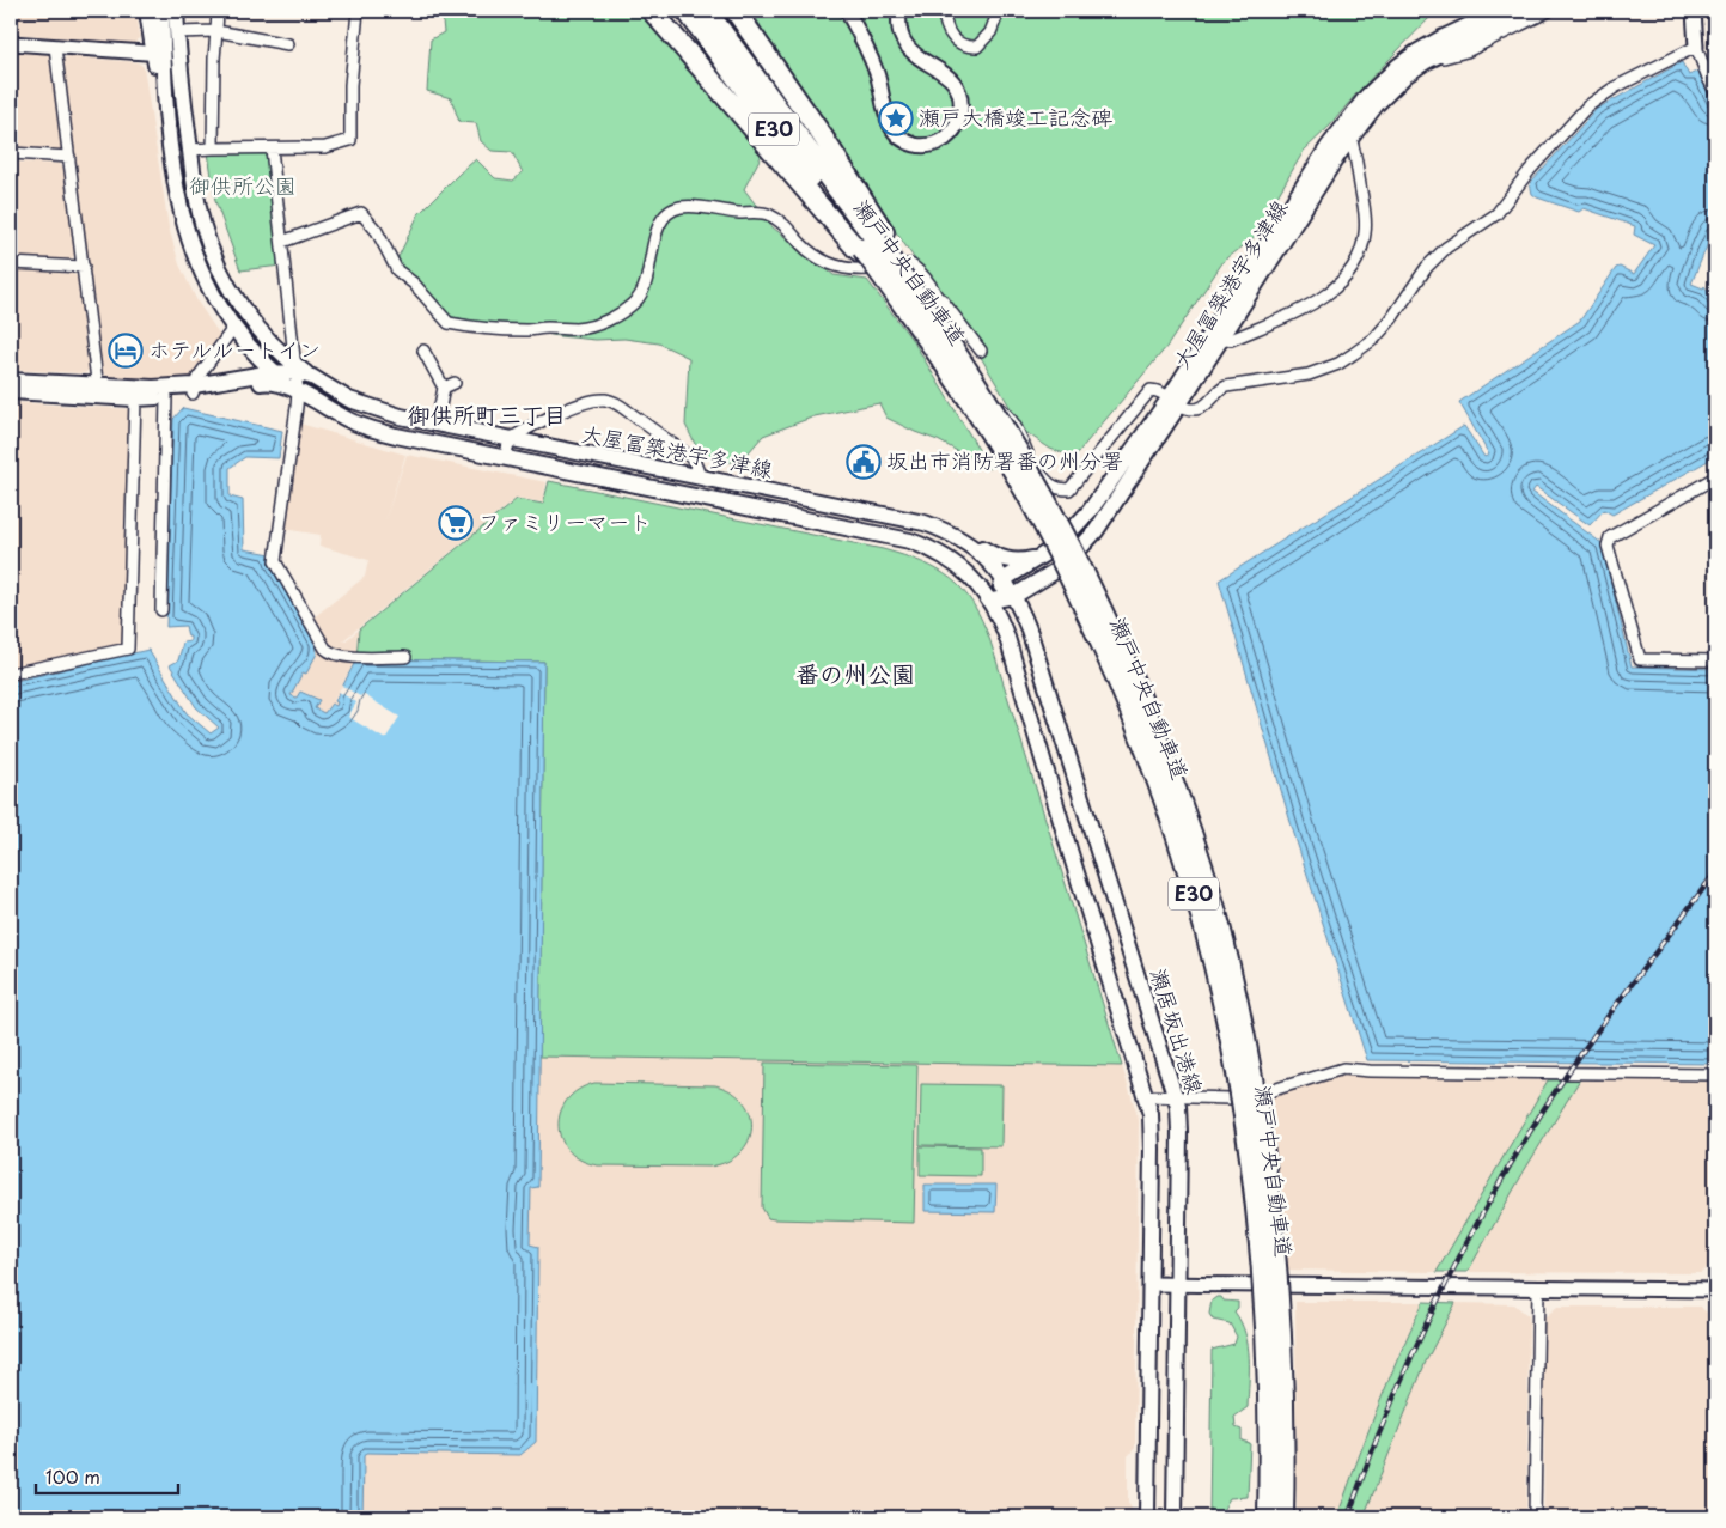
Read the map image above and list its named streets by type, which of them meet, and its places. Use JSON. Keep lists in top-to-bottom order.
{
  "streets": {
    "highway": ["E30", "瀬戸中央自動車道"],
    "main road": ["大屋冨築港宇多津線", "瀬居坂出港線"]
  },
  "crossings": [
    ["大屋冨築港宇多津線", "瀬居坂出港線"]
  ],
  "districts": ["御供所町三丁目", "番の州公園"],
  "parks": ["御供所公園"],
  "places": {
    "place": ["瀬戸大橋竣工記念碑"],
    "hotel": ["ホテルルートイン"],
    "public building": ["坂出市消防署番の州分署"],
    "supermarket": ["ファミリーマート"]
  },
  "scale_bar": "100 m"
}
